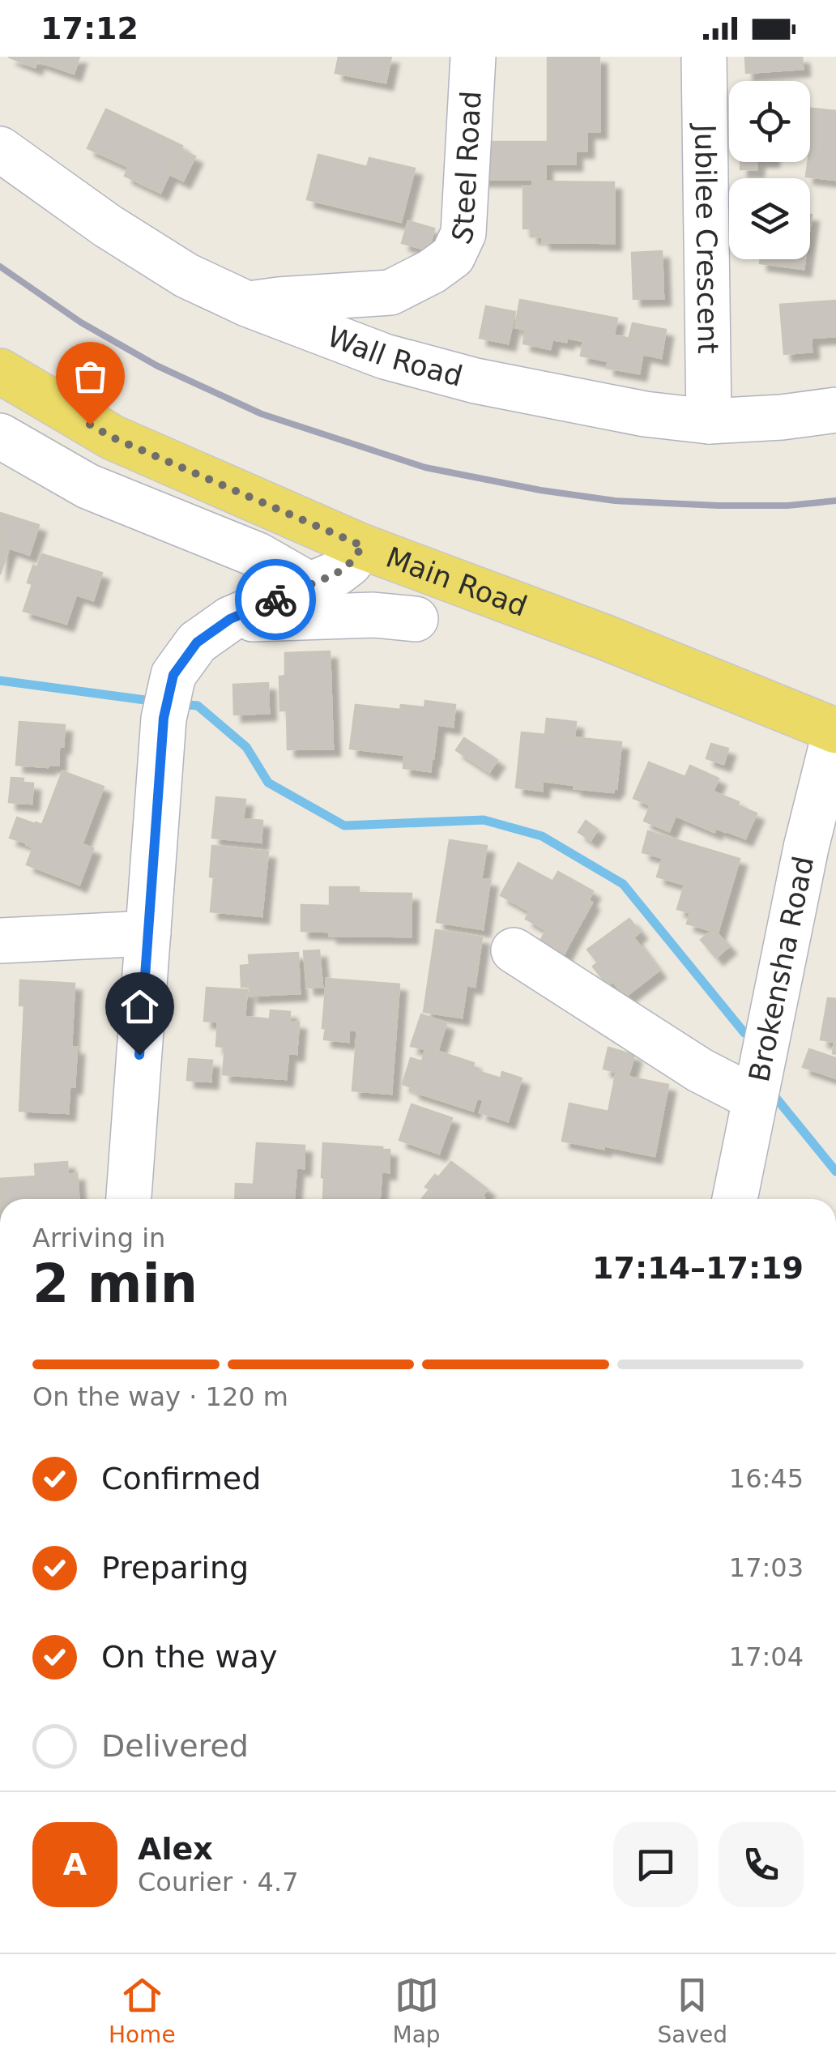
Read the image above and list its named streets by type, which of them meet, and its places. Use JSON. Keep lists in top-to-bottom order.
{
  "streets": {
    "main road": ["Main Road"],
    "street": [
      "Steel Road",
      "Jubilee Crescent",
      "Wall Road",
      "Brokensha Road"
    ]
  },
  "crossings": [
    ["Steel Road", "Wall Road"],
    ["Jubilee Crescent", "Wall Road"],
    ["Main Road", "Brokensha Road"]
  ],
  "page": {
    "status": "17:12",
    "heading": ["2 min", "Arriving in", "17:14–17:19"],
    "panel": ["Alex", "Courier · 4.7"],
    "bar": "On the way · 120 m",
    "list": [
      ["Confirmed", "16:45"],
      ["Preparing", "17:03"],
      ["On the way", "17:04"],
      "Delivered"
    ],
    "round": "A",
    "tabs": ["Home", "Map", "Saved"]
  }
}
